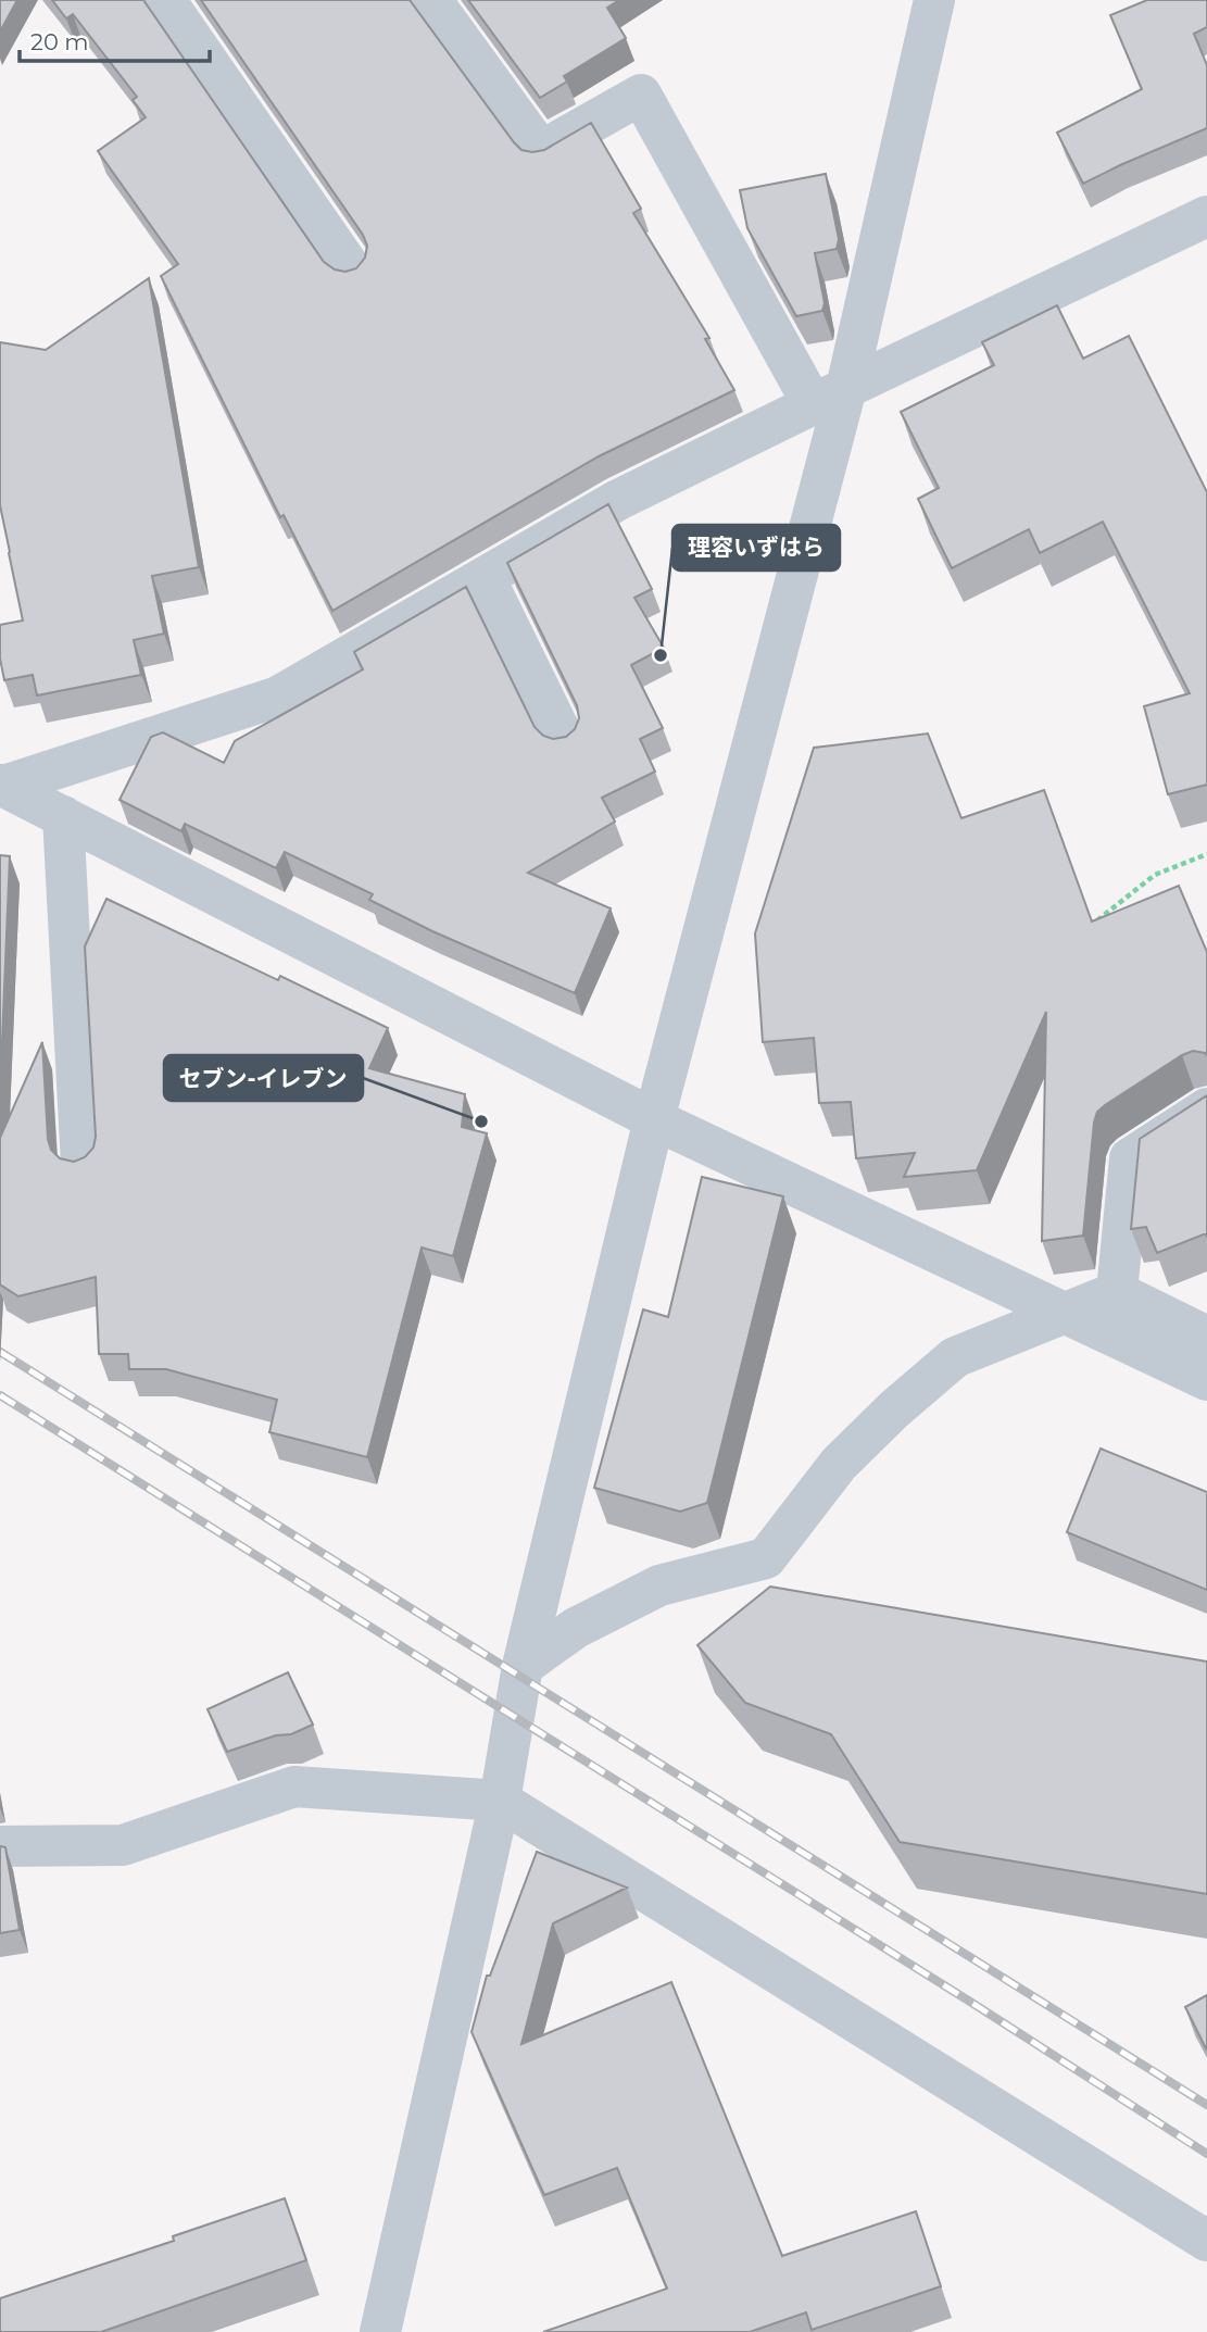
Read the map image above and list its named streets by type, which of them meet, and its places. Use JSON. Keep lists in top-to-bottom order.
{
  "places": ["理容いずはら", "セブン-イレブン"],
  "scale_bar": "20 m"
}
